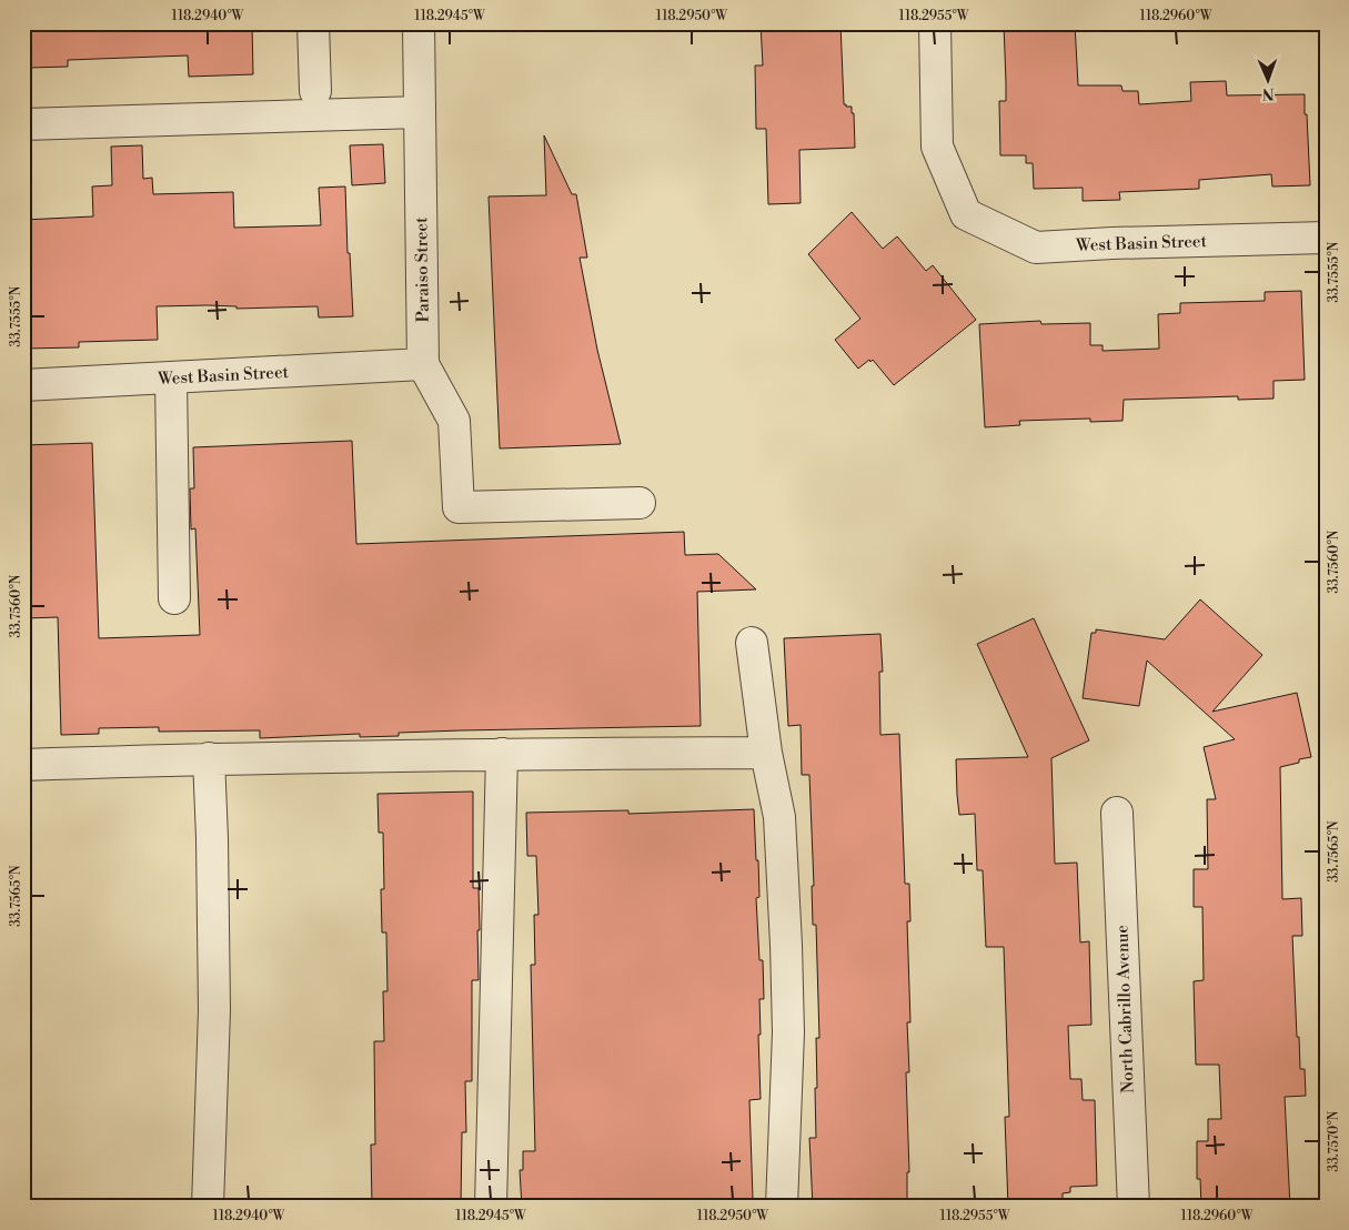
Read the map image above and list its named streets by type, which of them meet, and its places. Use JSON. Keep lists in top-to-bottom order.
{
  "streets": {
    "street": ["West Basin Street", "Paraiso Street", "North Cabrillo Avenue"]
  },
  "crossings": [
    ["West Basin Street", "Paraiso Street"]
  ],
  "north": "bottom",
  "coordinates": [
    "118.2940°W",
    "118.2945°W",
    "118.2950°W",
    "118.2955°W",
    "118.2960°W",
    "33.7555°N",
    "33.7560°N",
    "33.7565°N",
    "33.7570°N"
  ]
}
